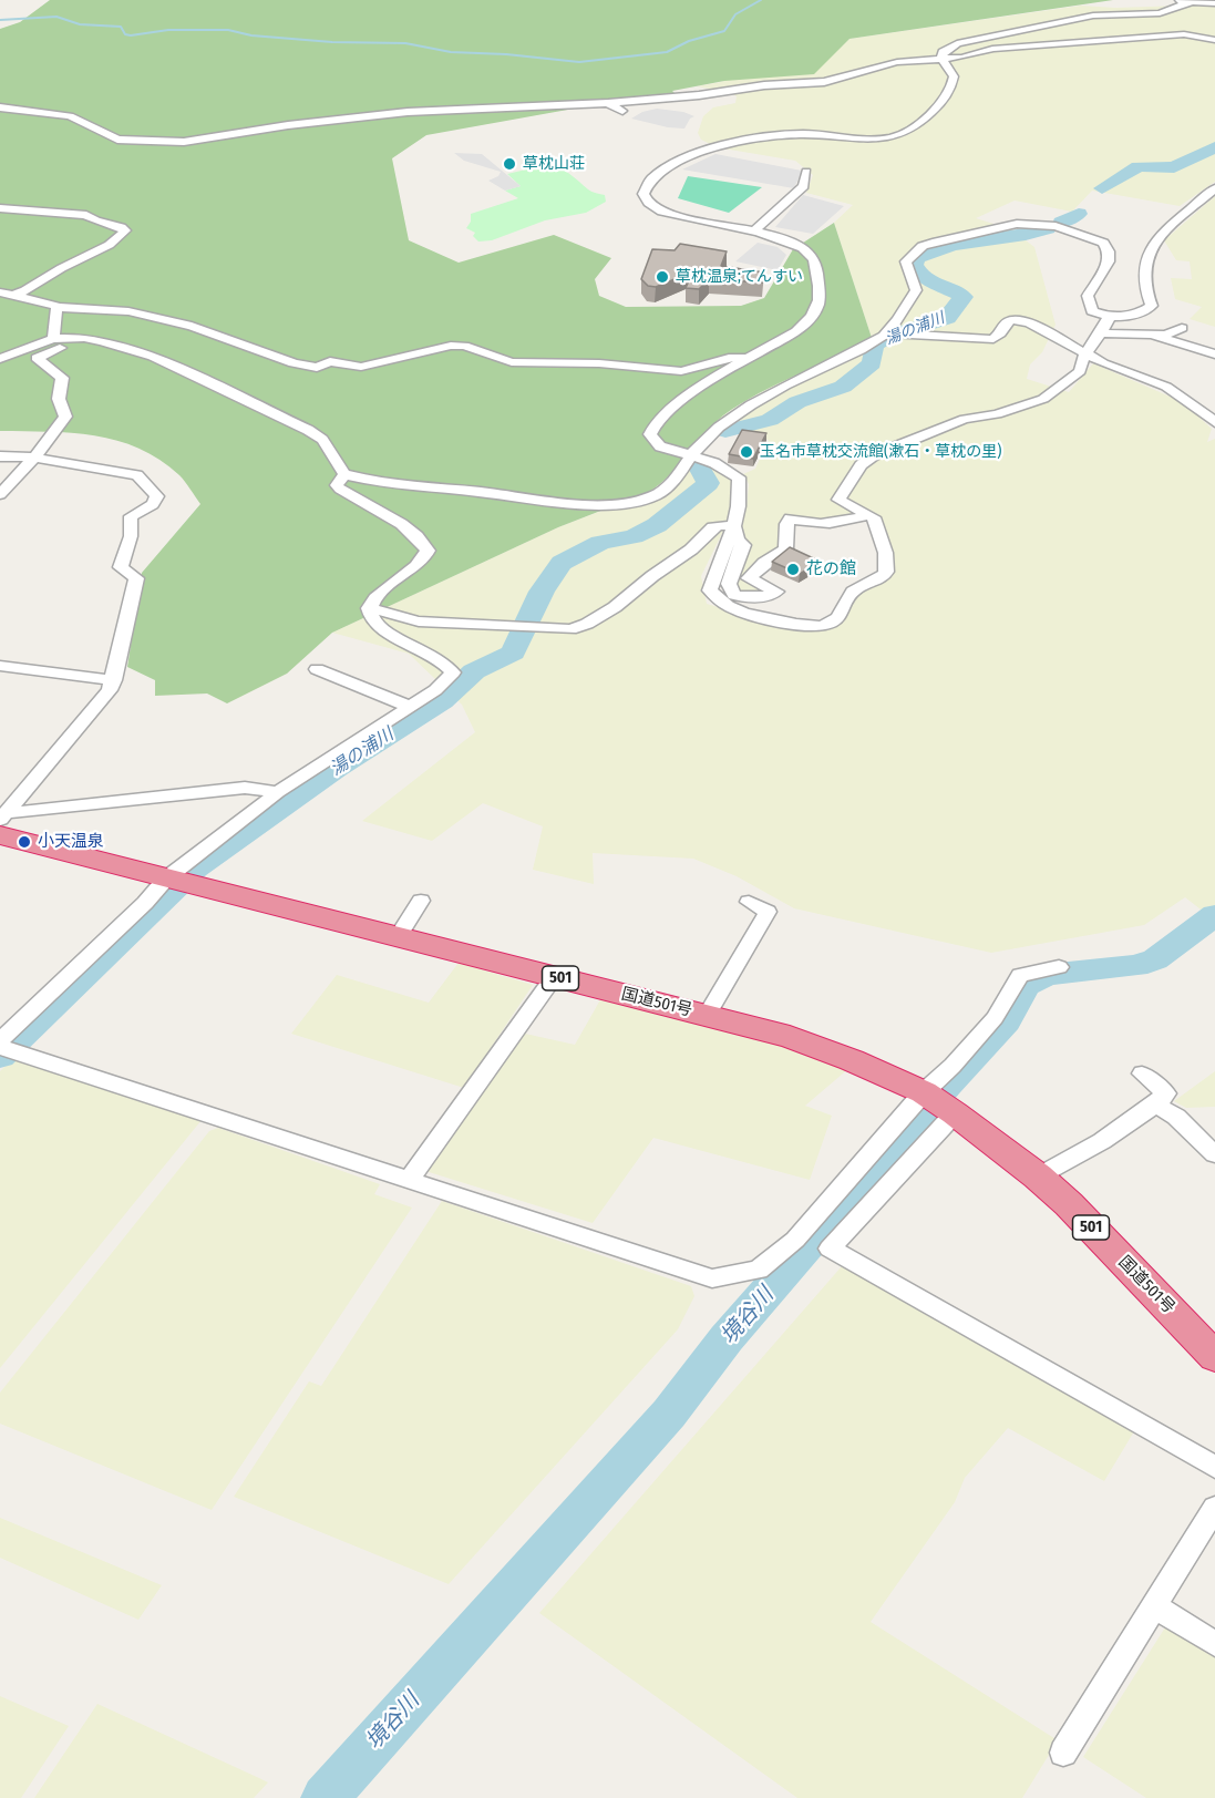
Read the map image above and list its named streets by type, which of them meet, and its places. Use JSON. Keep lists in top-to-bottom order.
{
  "streets": {
    "highway": ["501", "国道501号"]
  },
  "water": ["湯の浦川", "境谷川"],
  "places": [
    "草枕山荘",
    "草枕温泉;てんすい",
    "玉名市草枕交流館(漱石・草枕の里)",
    "花の館",
    "小天温泉"
  ]
}
